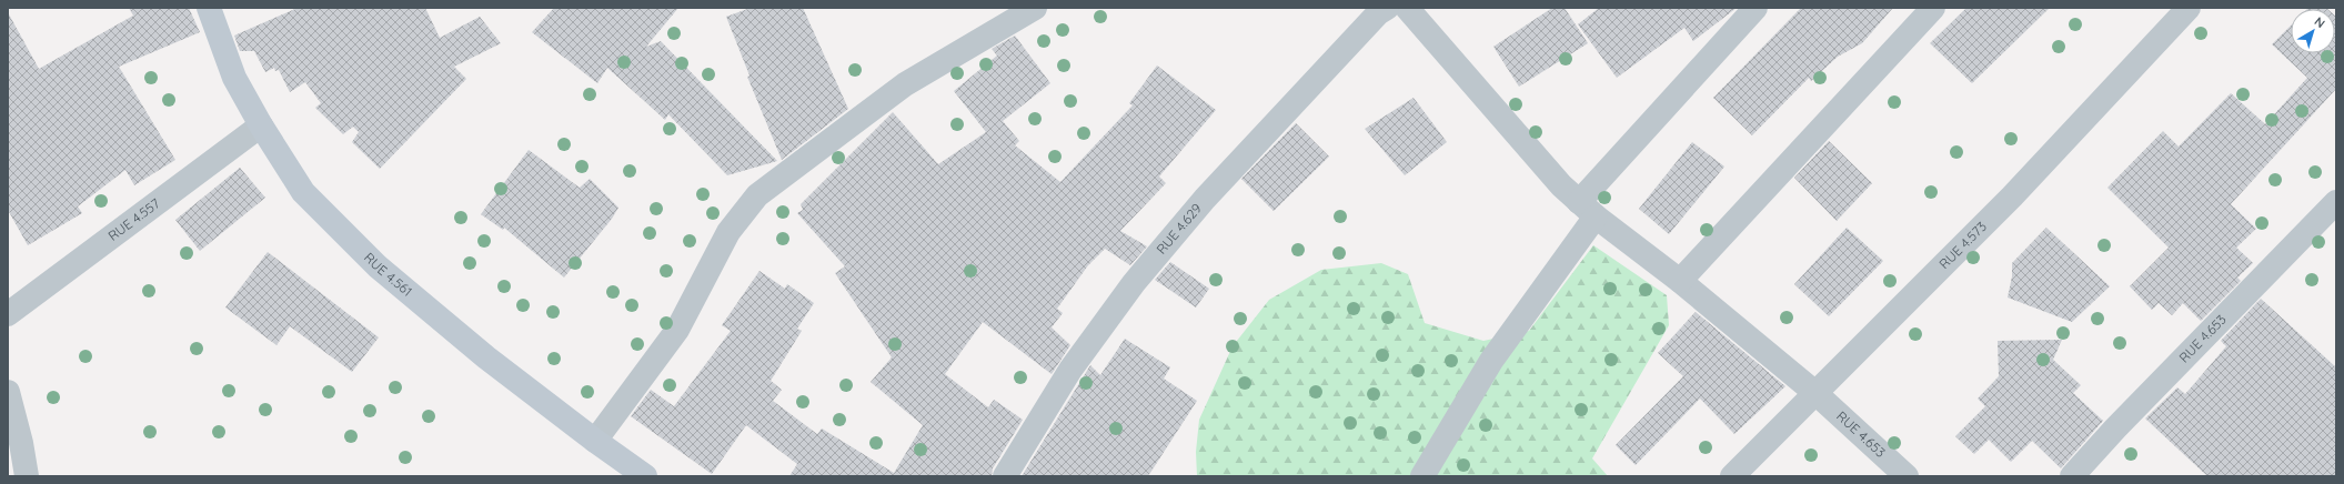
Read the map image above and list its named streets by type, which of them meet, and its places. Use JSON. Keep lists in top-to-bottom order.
{
  "streets": {
    "main road": ["RUE 4.561"],
    "street": [
      "RUE 4.557",
      "RUE 4.629",
      "RUE 4.573",
      "RUE 4.653"
    ]
  },
  "crossings": [
    ["RUE 4.557", "RUE 4.561"],
    ["RUE 4.573", "RUE 4.653"]
  ],
  "north": "top right"
}
